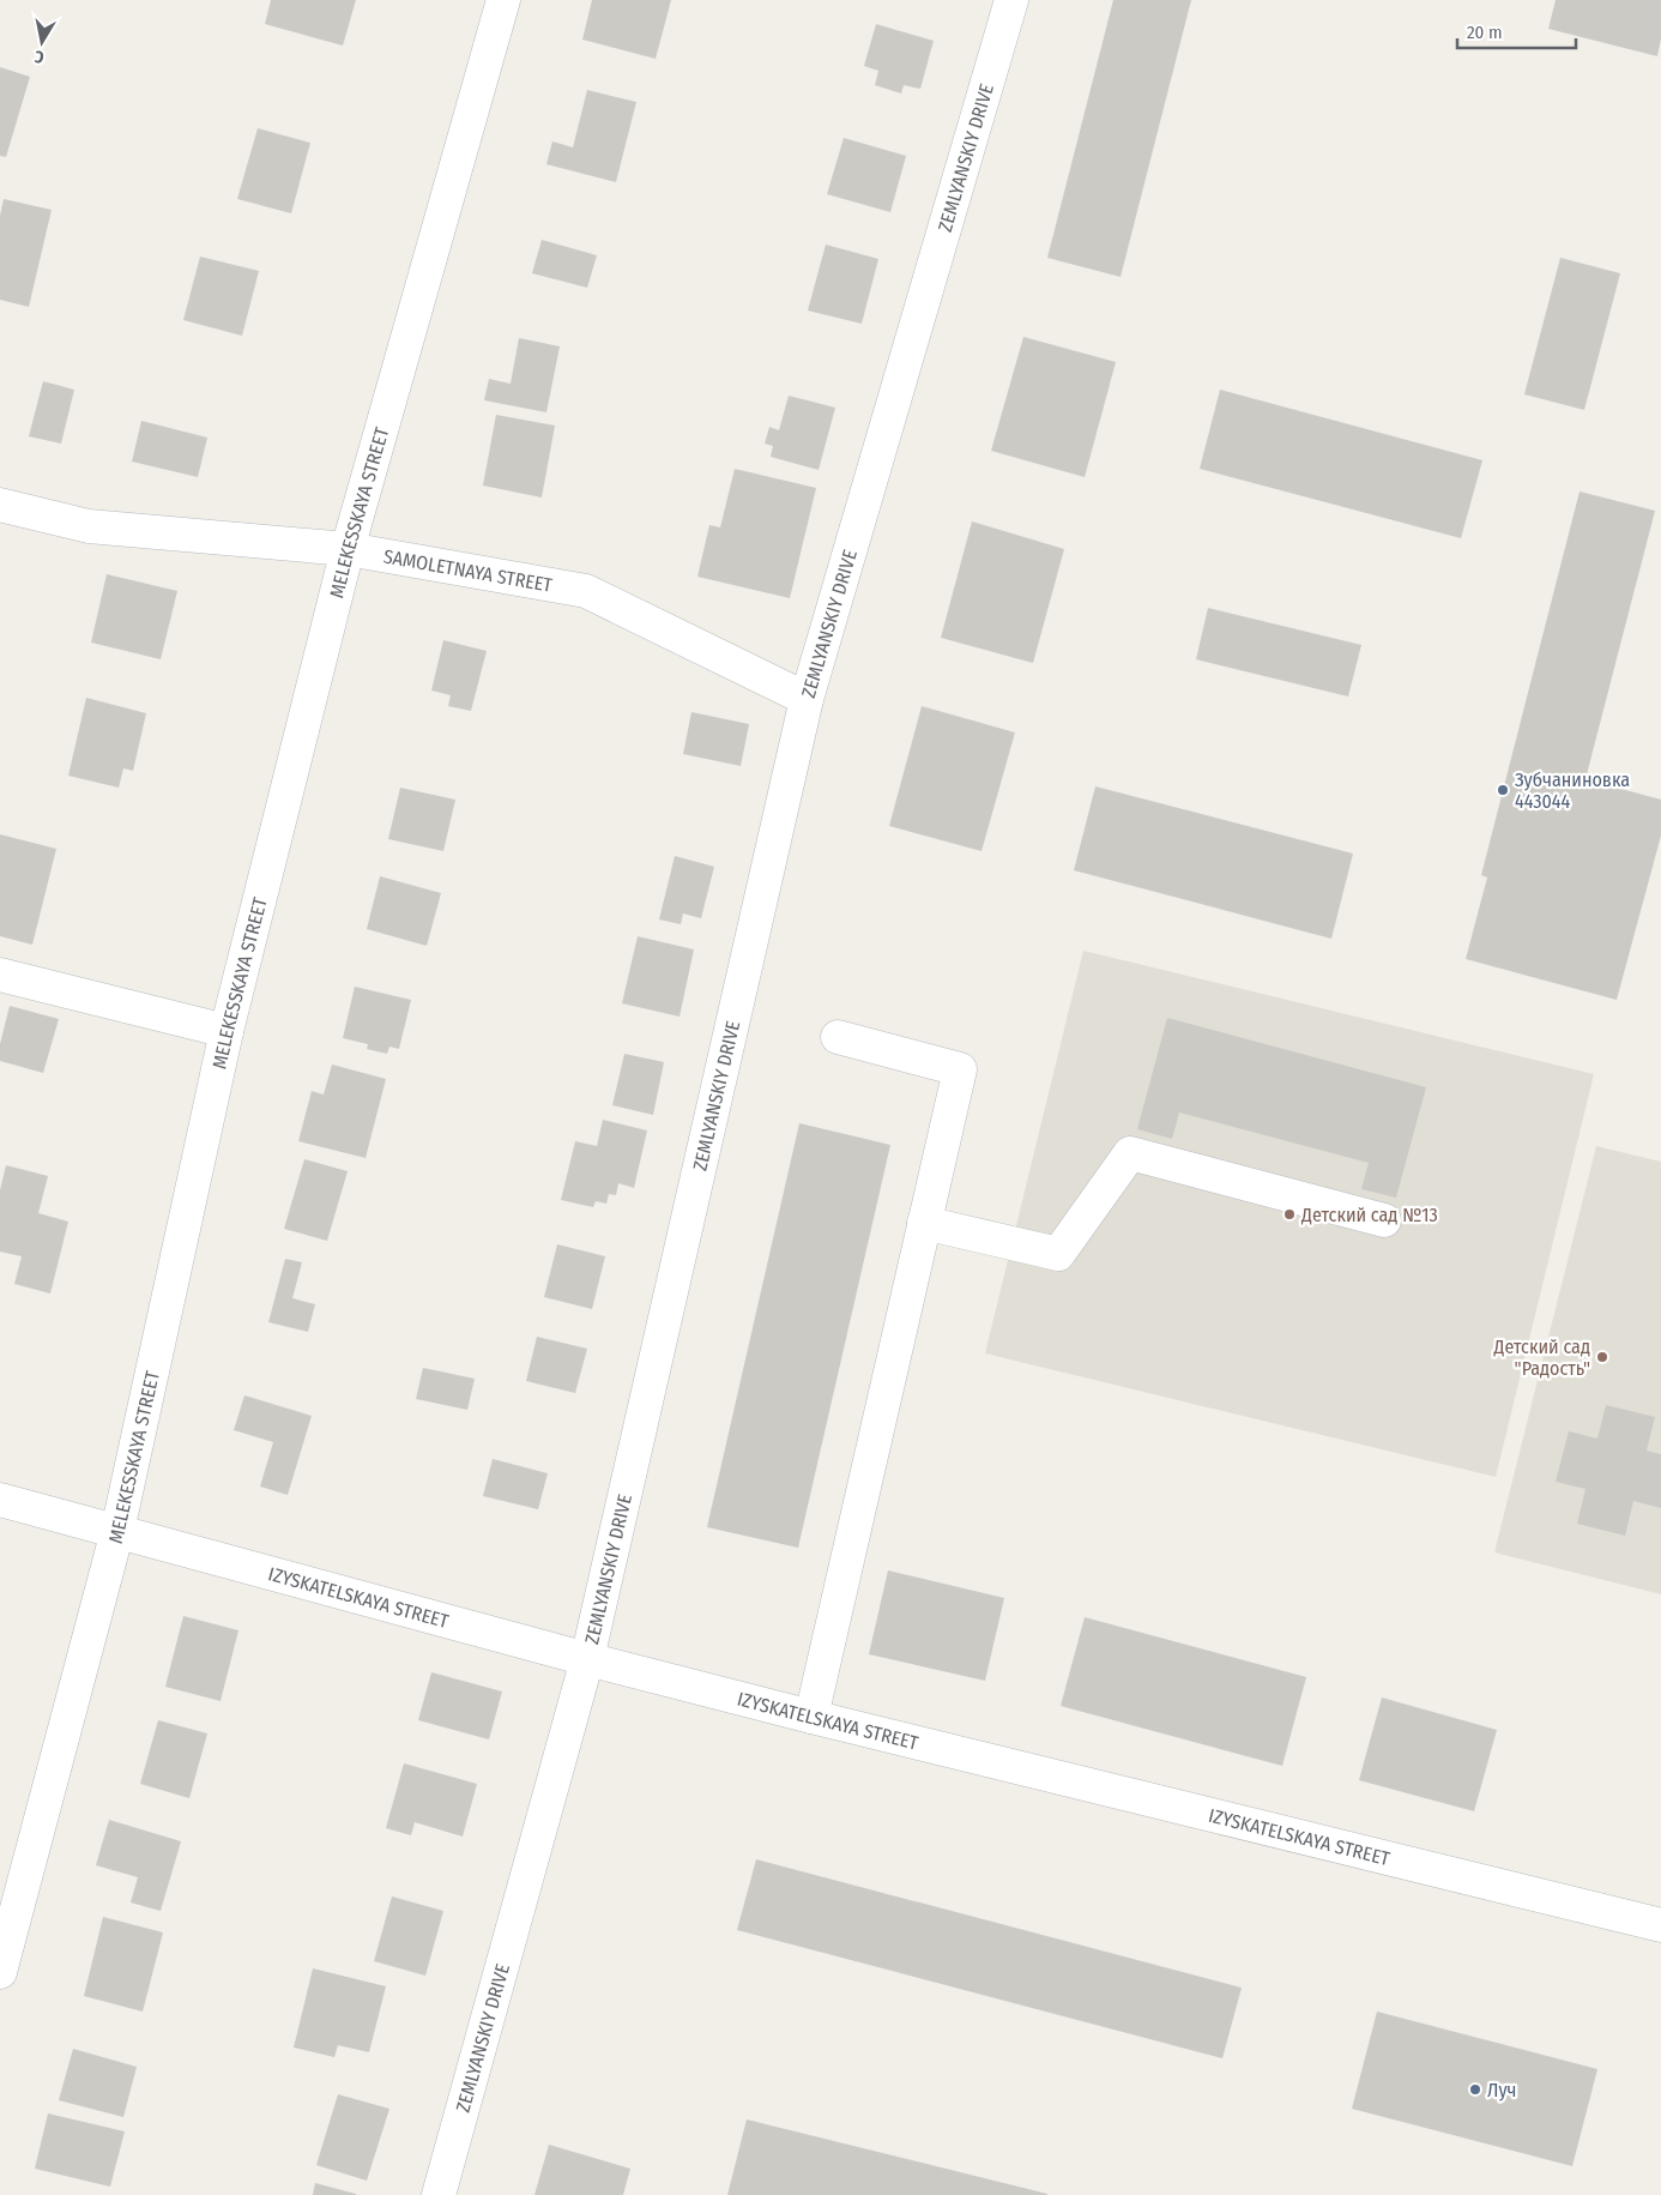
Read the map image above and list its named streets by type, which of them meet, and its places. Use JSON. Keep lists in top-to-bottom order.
{
  "streets": {
    "street": [
      "ZEMLYANSKIY DRIVE",
      "MELEKESSKAYA STREET",
      "SAMOLETNAYA STREET",
      "IZYSKATELSKAYA STREET"
    ]
  },
  "crossings": [
    ["ZEMLYANSKIY DRIVE", "SAMOLETNAYA STREET"],
    ["ZEMLYANSKIY DRIVE", "IZYSKATELSKAYA STREET"],
    ["MELEKESSKAYA STREET", "SAMOLETNAYA STREET"],
    ["MELEKESSKAYA STREET", "IZYSKATELSKAYA STREET"]
  ],
  "places": [
    "Зубчаниновка 443044",
    "Детский сад №13",
    "Детский сад \"Радость\"",
    "Луч"
  ],
  "scale_bar": "20 m",
  "north": "bottom"
}
